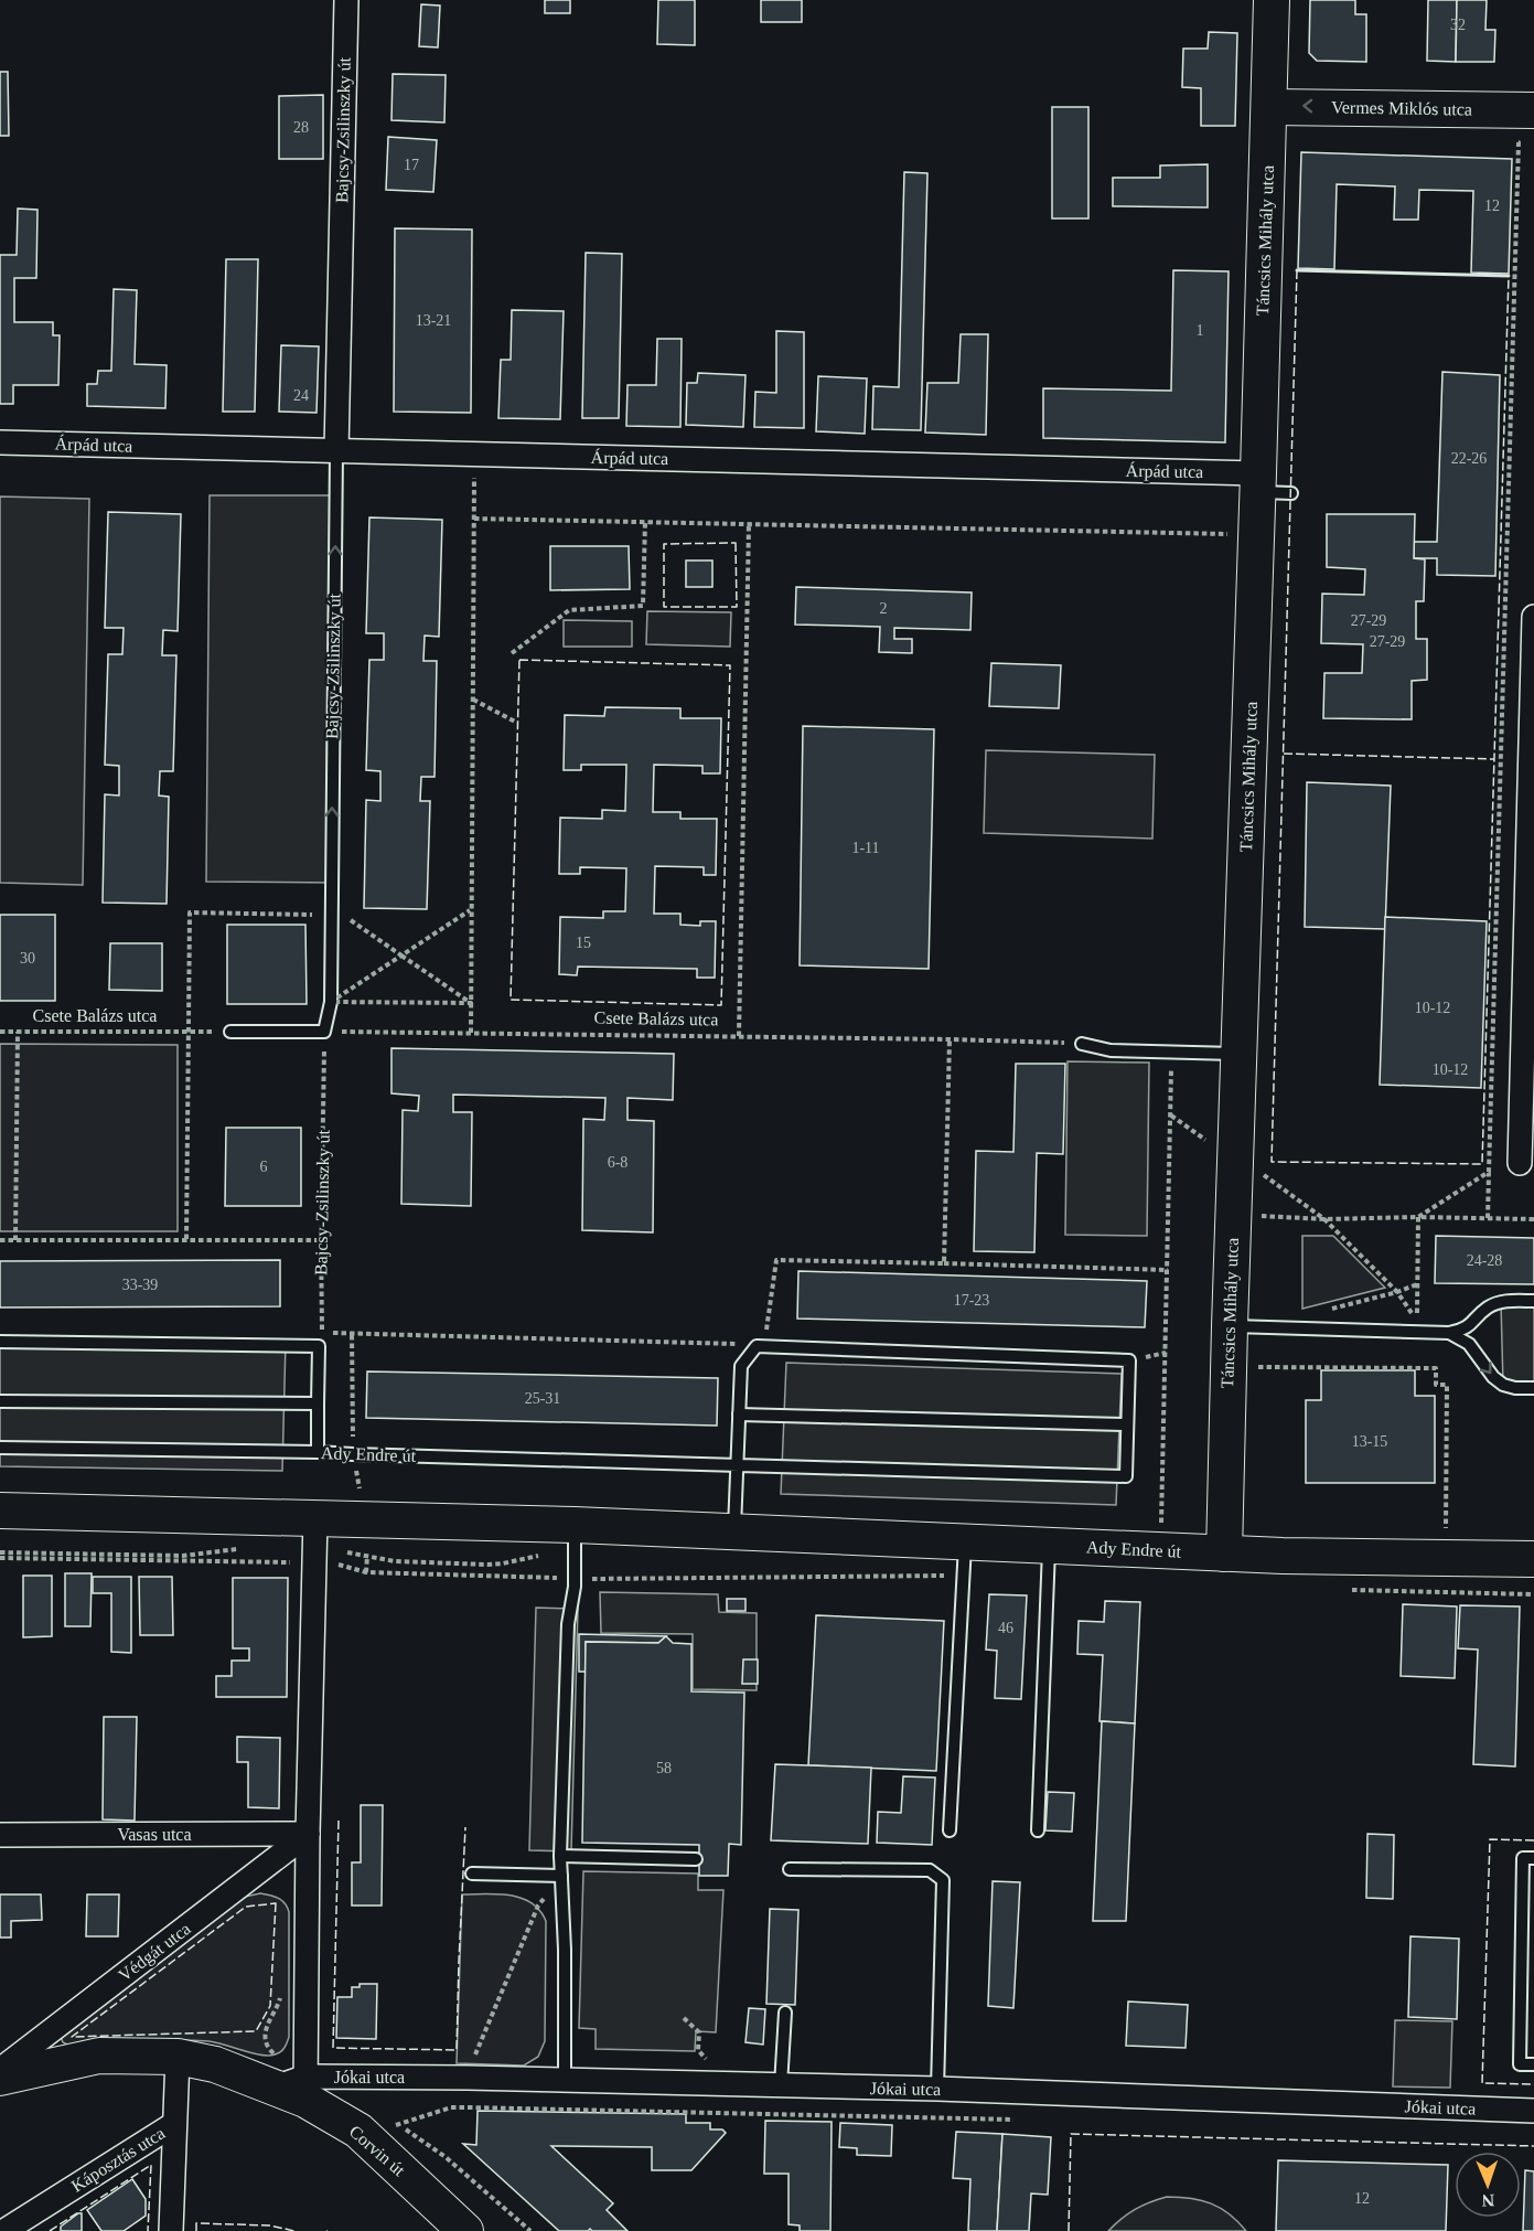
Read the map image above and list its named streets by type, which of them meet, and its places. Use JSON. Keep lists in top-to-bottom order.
{
  "streets": {
    "street": [
      "Vermes Miklós utca",
      "Bajcsy-Zsilinszky út",
      "Táncsics Mihály utca",
      "Árpád utca",
      "Ady Endre út",
      "Vasas utca",
      "Védgát utca",
      "Jókai utca",
      "Corvin út",
      "Káposztás utca"
    ],
    "path": ["Csete Balázs utca"]
  },
  "crossings": [
    ["Vermes Miklós utca", "Táncsics Mihály utca"],
    ["Bajcsy-Zsilinszky út", "Árpád utca"],
    ["Bajcsy-Zsilinszky út", "Csete Balázs utca"],
    ["Táncsics Mihály utca", "Árpád utca"],
    ["Táncsics Mihály utca", "Ady Endre út"],
    ["Vasas utca", "Védgát utca"],
    ["Jókai utca", "Corvin út"]
  ],
  "one_way": ["Vermes Miklós utca"],
  "house_numbers": [
    "32",
    "28",
    "17",
    "12",
    "13-21",
    "1",
    "24",
    "22-26",
    "2",
    "27-29",
    "27-29",
    "1-11",
    "15",
    "30",
    "10-12",
    "10-12",
    "6-8",
    "6",
    "24-28",
    "33-39",
    "17-23",
    "25-31",
    "13-15",
    "46",
    "58",
    "12"
  ],
  "north": "bottom"
}
